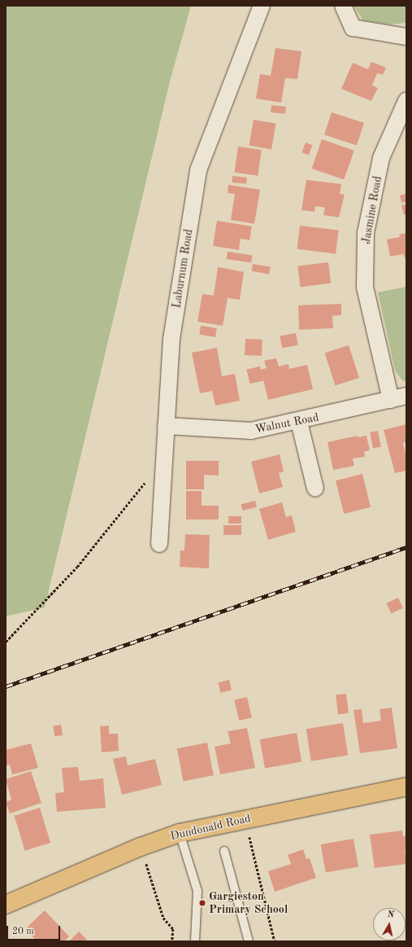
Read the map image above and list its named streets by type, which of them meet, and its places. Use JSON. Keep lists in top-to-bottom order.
{
  "streets": {
    "main road": ["Dundonald Road"],
    "street": ["Jasmine Road", "Laburnum Road", "Walnut Road"]
  },
  "crossings": [
    ["Jasmine Road", "Walnut Road"],
    ["Laburnum Road", "Walnut Road"]
  ],
  "places": ["Gargieston Primary School"],
  "scale_bar": "20 m",
  "north": "top"
}
